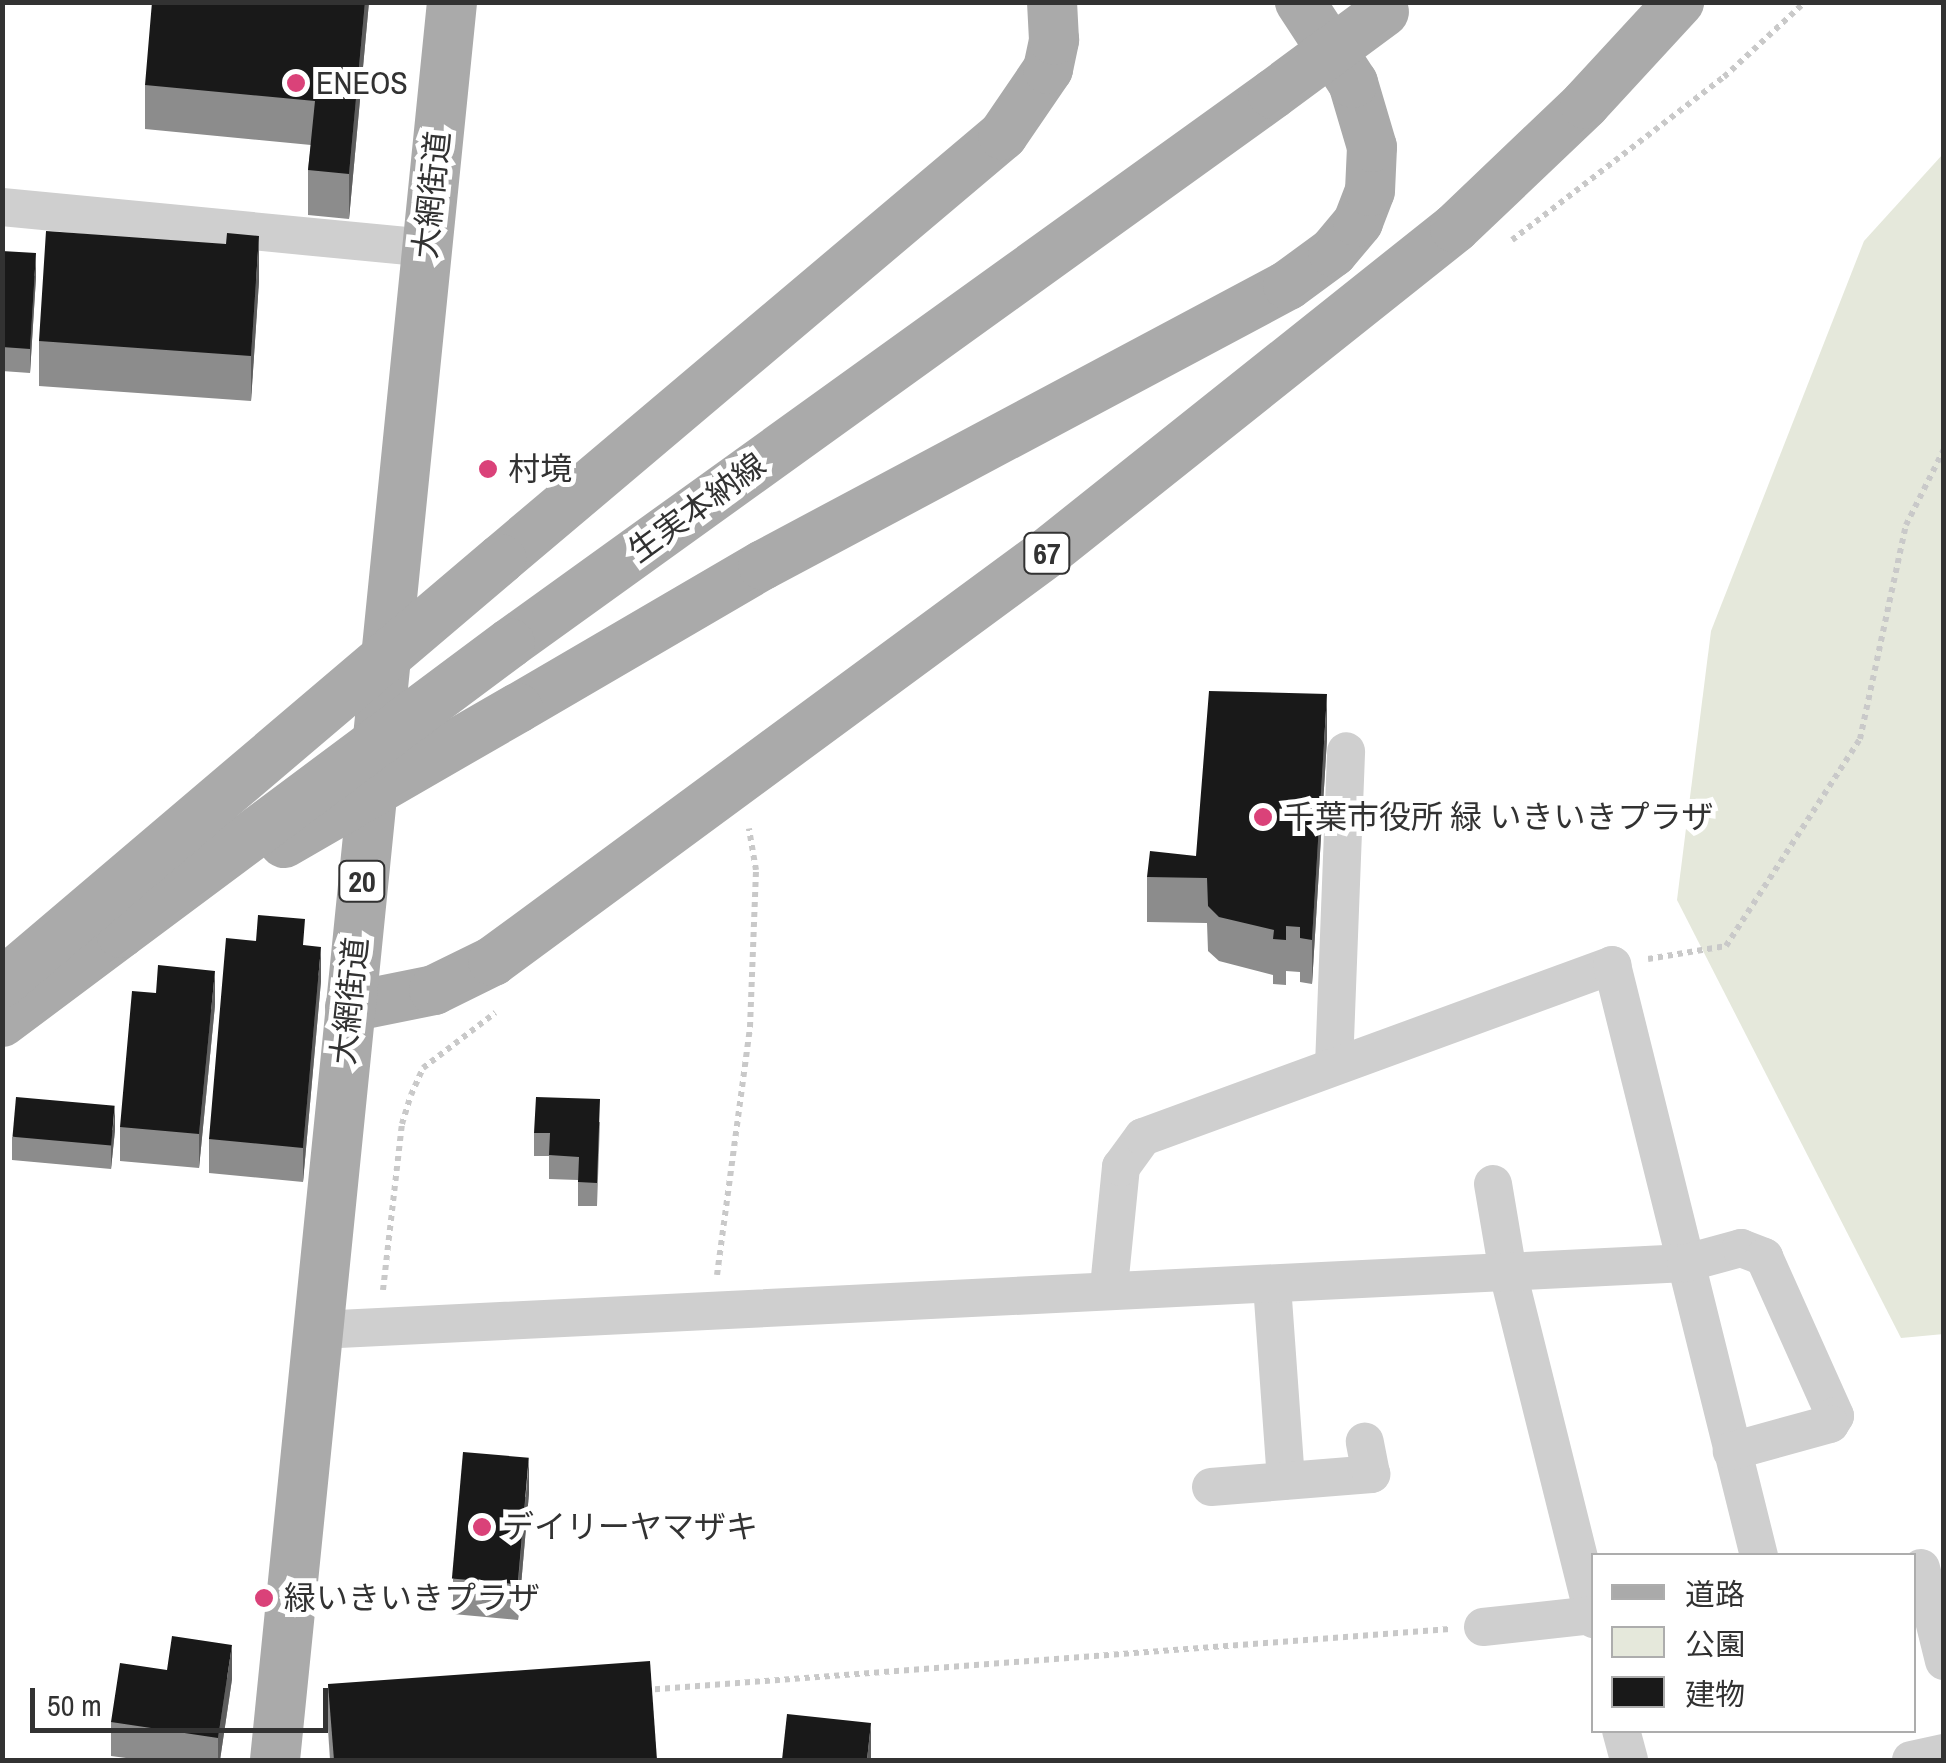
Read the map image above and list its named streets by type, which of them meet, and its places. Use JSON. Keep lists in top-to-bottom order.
{
  "streets": {
    "main road": [
      "大網街道",
      "生実本納線",
      "67",
      "20"
    ]
  },
  "crossings": [
    ["大網街道", "67"]
  ],
  "places": [
    "ENEOS",
    "村境",
    "千葉市役所 緑 いきいきプラザ",
    "デイリーヤマザキ",
    "緑いきいきプラザ"
  ],
  "legend": ["道路", "公園", "建物"],
  "scale_bar": "50 m"
}
